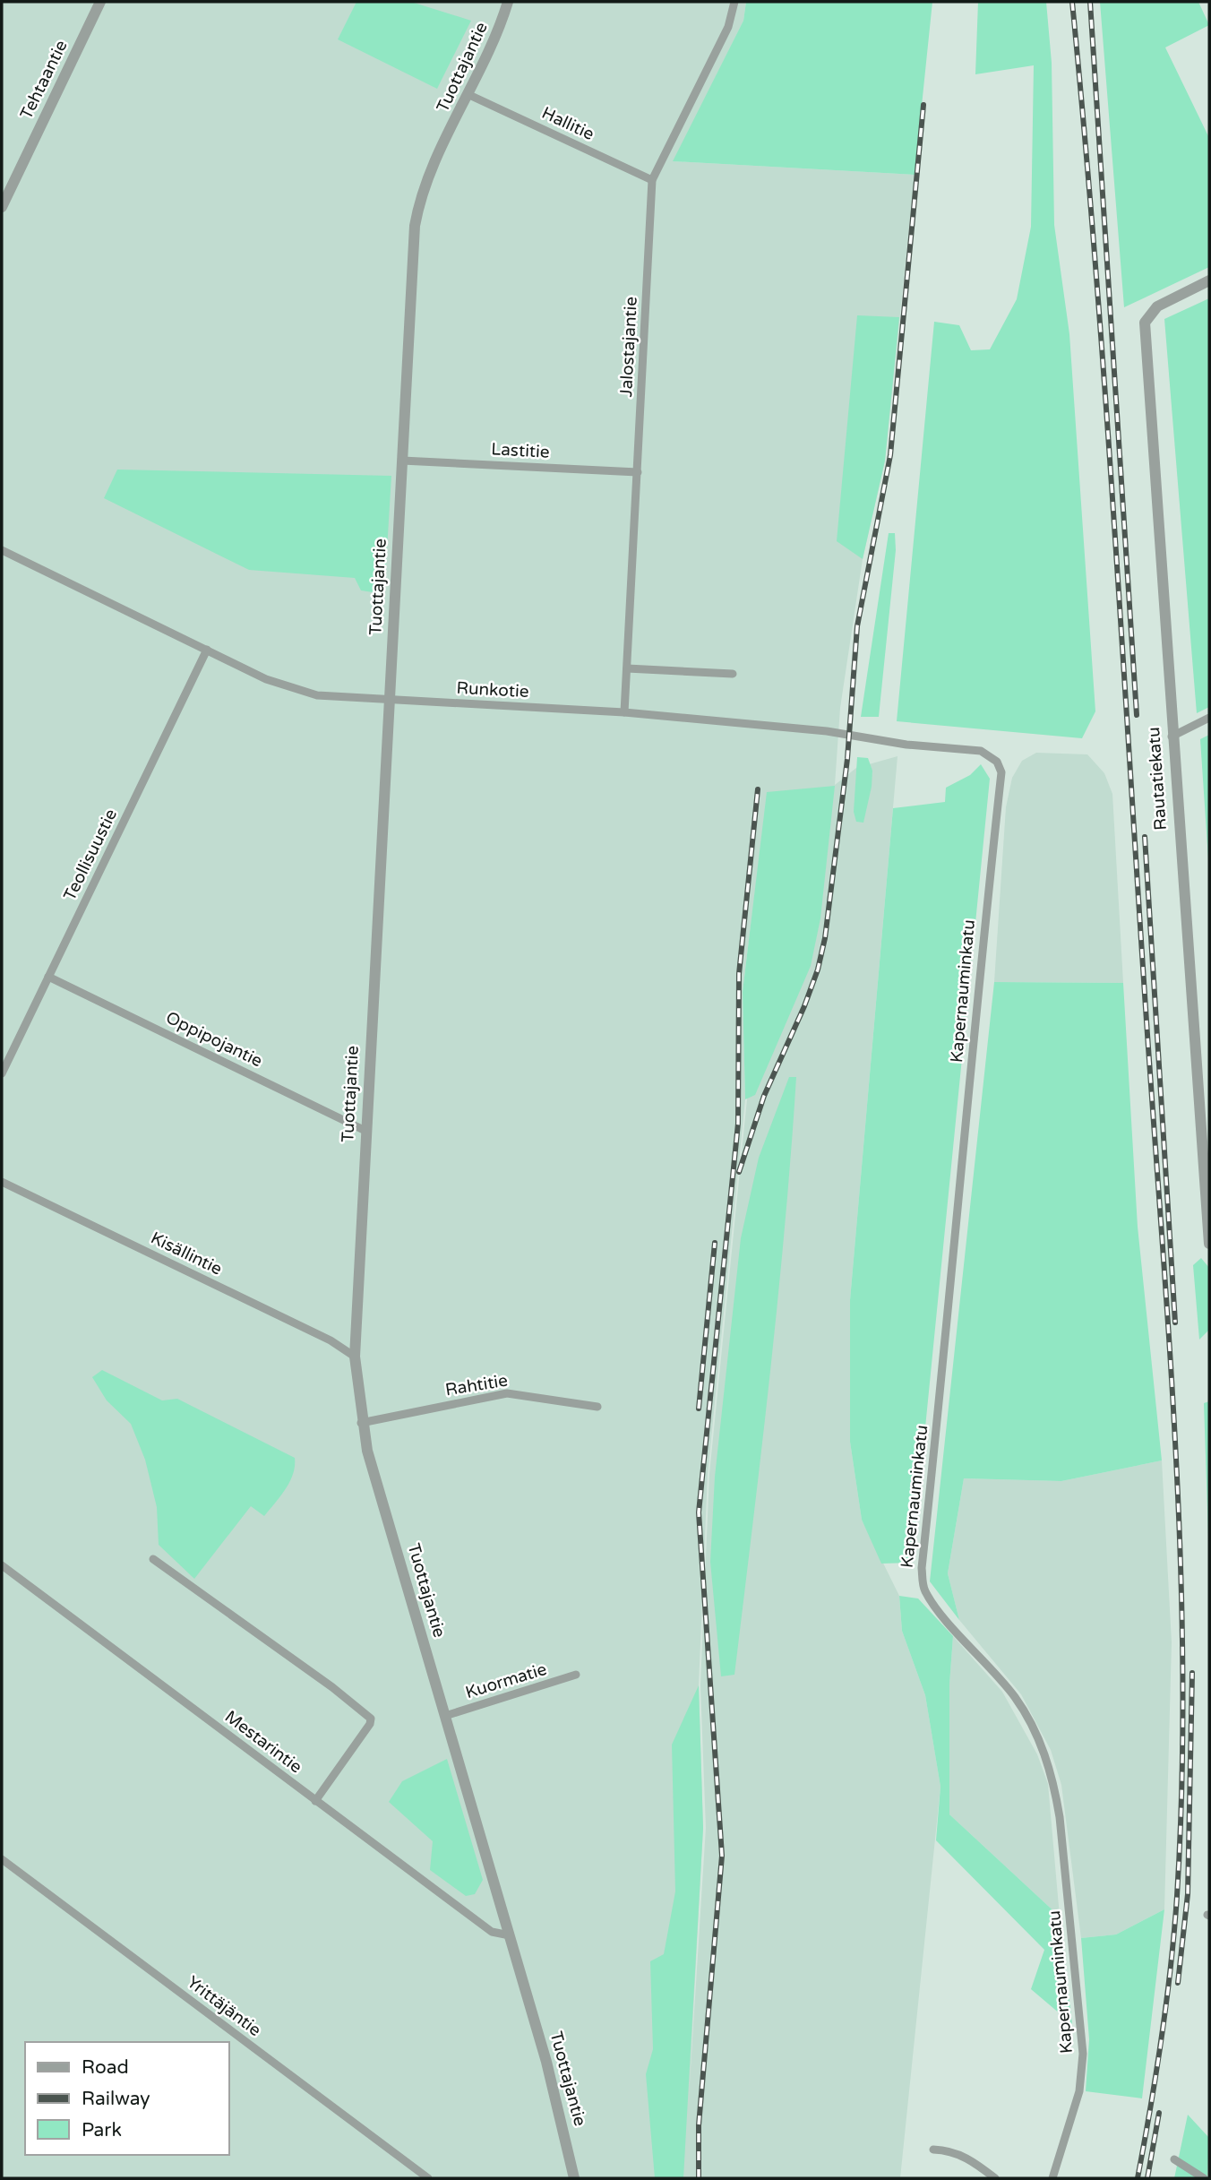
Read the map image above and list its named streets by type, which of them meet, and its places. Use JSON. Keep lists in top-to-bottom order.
{
  "streets": {
    "street": [
      "Tuottajantie",
      "Tehtaantie",
      "Hallitie",
      "Jalostajantie",
      "Lastitie",
      "Runkotie",
      "Rautatiekatu",
      "Teollisuustie",
      "Kapernauminkatu",
      "Oppipojantie",
      "Kisällintie",
      "Rahtitie",
      "Kuormatie",
      "Mestarintie",
      "Yrittäjäntie"
    ]
  },
  "crossings": [
    ["Tuottajantie", "Hallitie"],
    ["Tuottajantie", "Lastitie"],
    ["Tuottajantie", "Runkotie"],
    ["Tuottajantie", "Oppipojantie"],
    ["Tuottajantie", "Kisällintie"],
    ["Tuottajantie", "Rahtitie"],
    ["Tuottajantie", "Kuormatie"],
    ["Tuottajantie", "Mestarintie"],
    ["Hallitie", "Jalostajantie"],
    ["Jalostajantie", "Lastitie"],
    ["Jalostajantie", "Runkotie"],
    ["Runkotie", "Teollisuustie"],
    ["Runkotie", "Kapernauminkatu"],
    ["Teollisuustie", "Oppipojantie"]
  ],
  "legend": ["Road", "Railway", "Park"]
}
